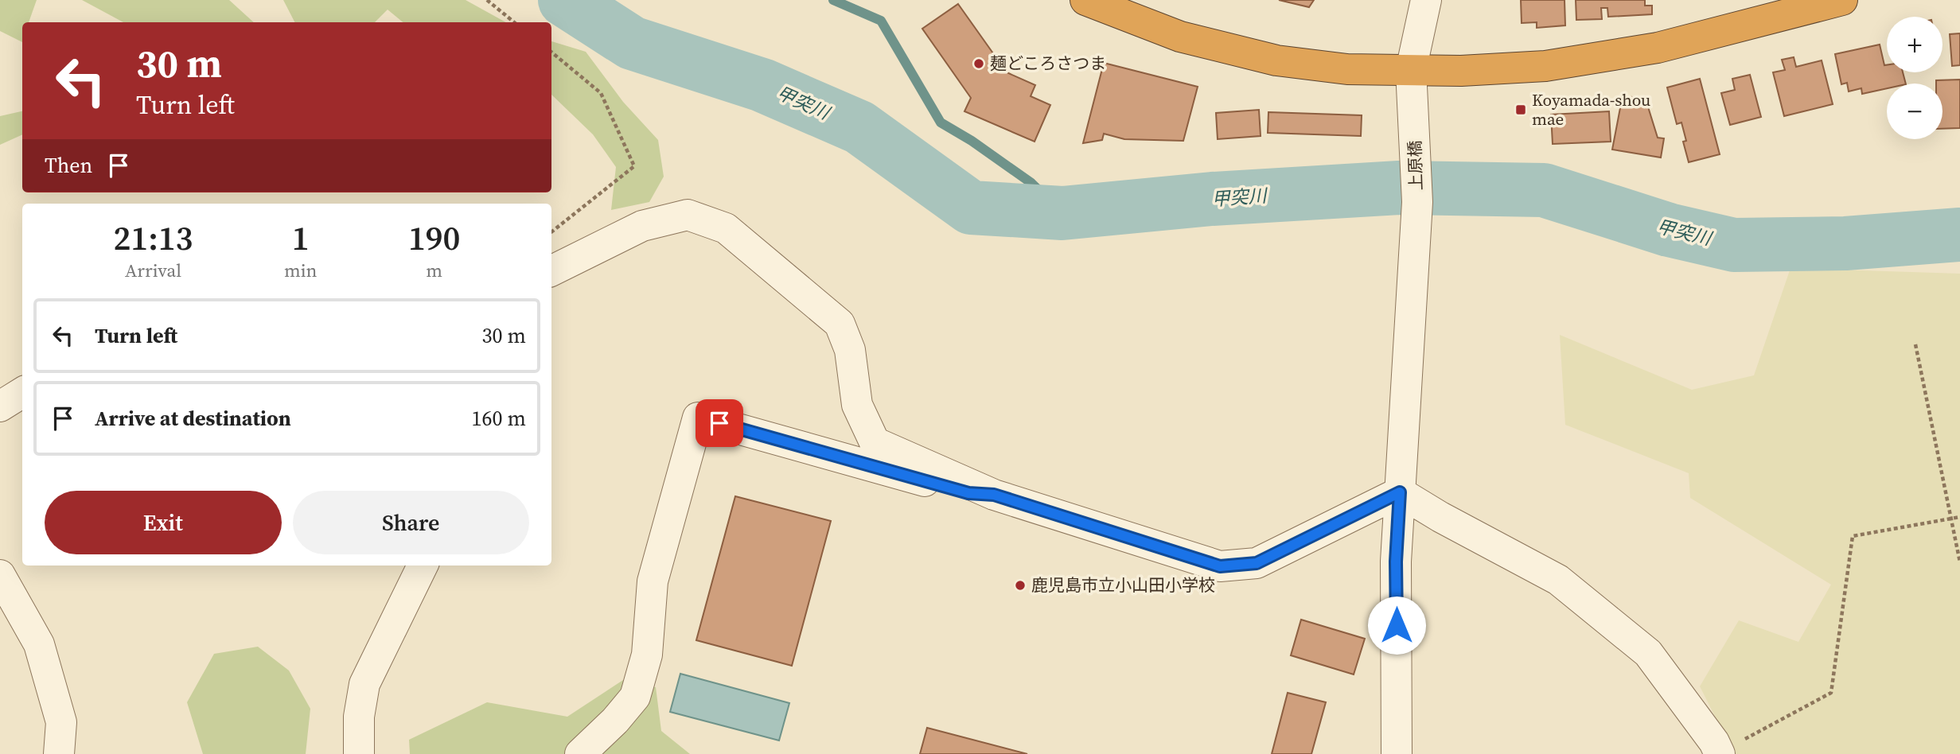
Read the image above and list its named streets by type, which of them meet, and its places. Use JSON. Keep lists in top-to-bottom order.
{
  "streets": {
    "street": ["上原橋"]
  },
  "water": ["甲突川"],
  "places": {
    "other": ["麺どころさつま", "鹿児島市立小山田小学校"],
    "transit": ["Koyamada-shou mae"]
  },
  "page": {
    "map_buttons": ["+", "−"],
    "turn": ["30 m", "Turn left"],
    "then": "Then",
    "eta": [
      "21:13",
      "Arrival",
      "1",
      "min",
      "190",
      "m"
    ],
    "list": [
      {
        "name": "Turn left",
        "value": "30 m"
      },
      {
        "name": "Arrive at destination",
        "value": "160 m"
      }
    ],
    "buttons": ["Exit", "Share"]
  }
}
